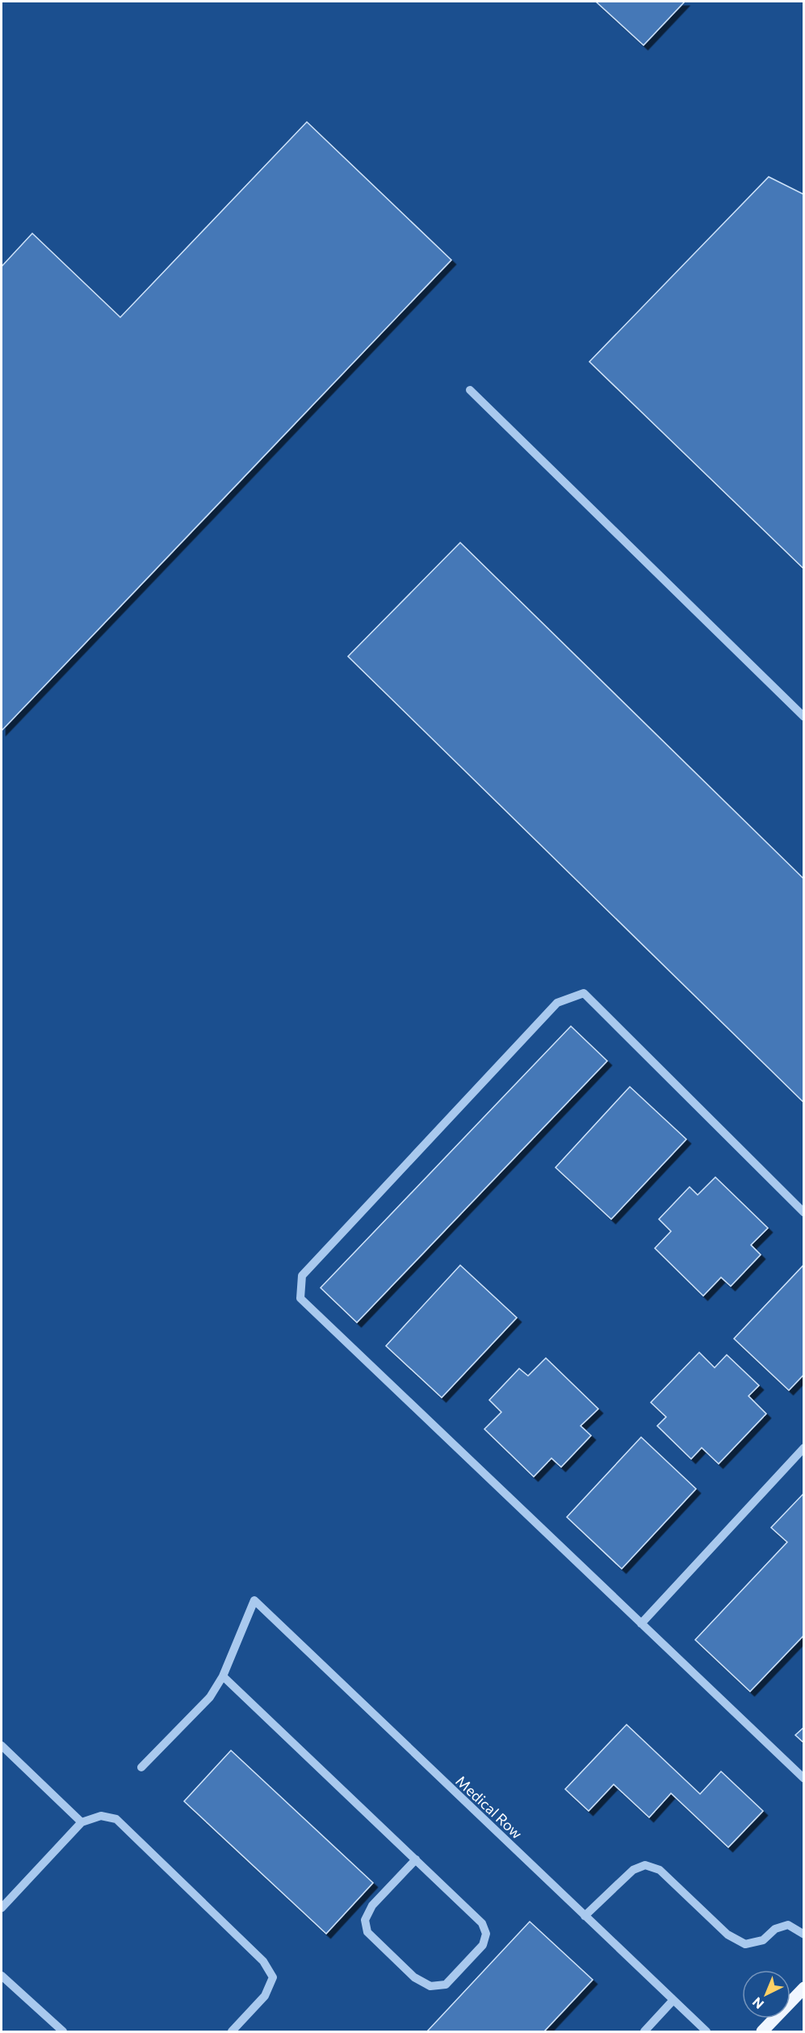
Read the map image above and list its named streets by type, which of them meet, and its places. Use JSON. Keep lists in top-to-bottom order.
{
  "streets": {
    "street": ["Medical Row"]
  },
  "north": "bottom left"
}
